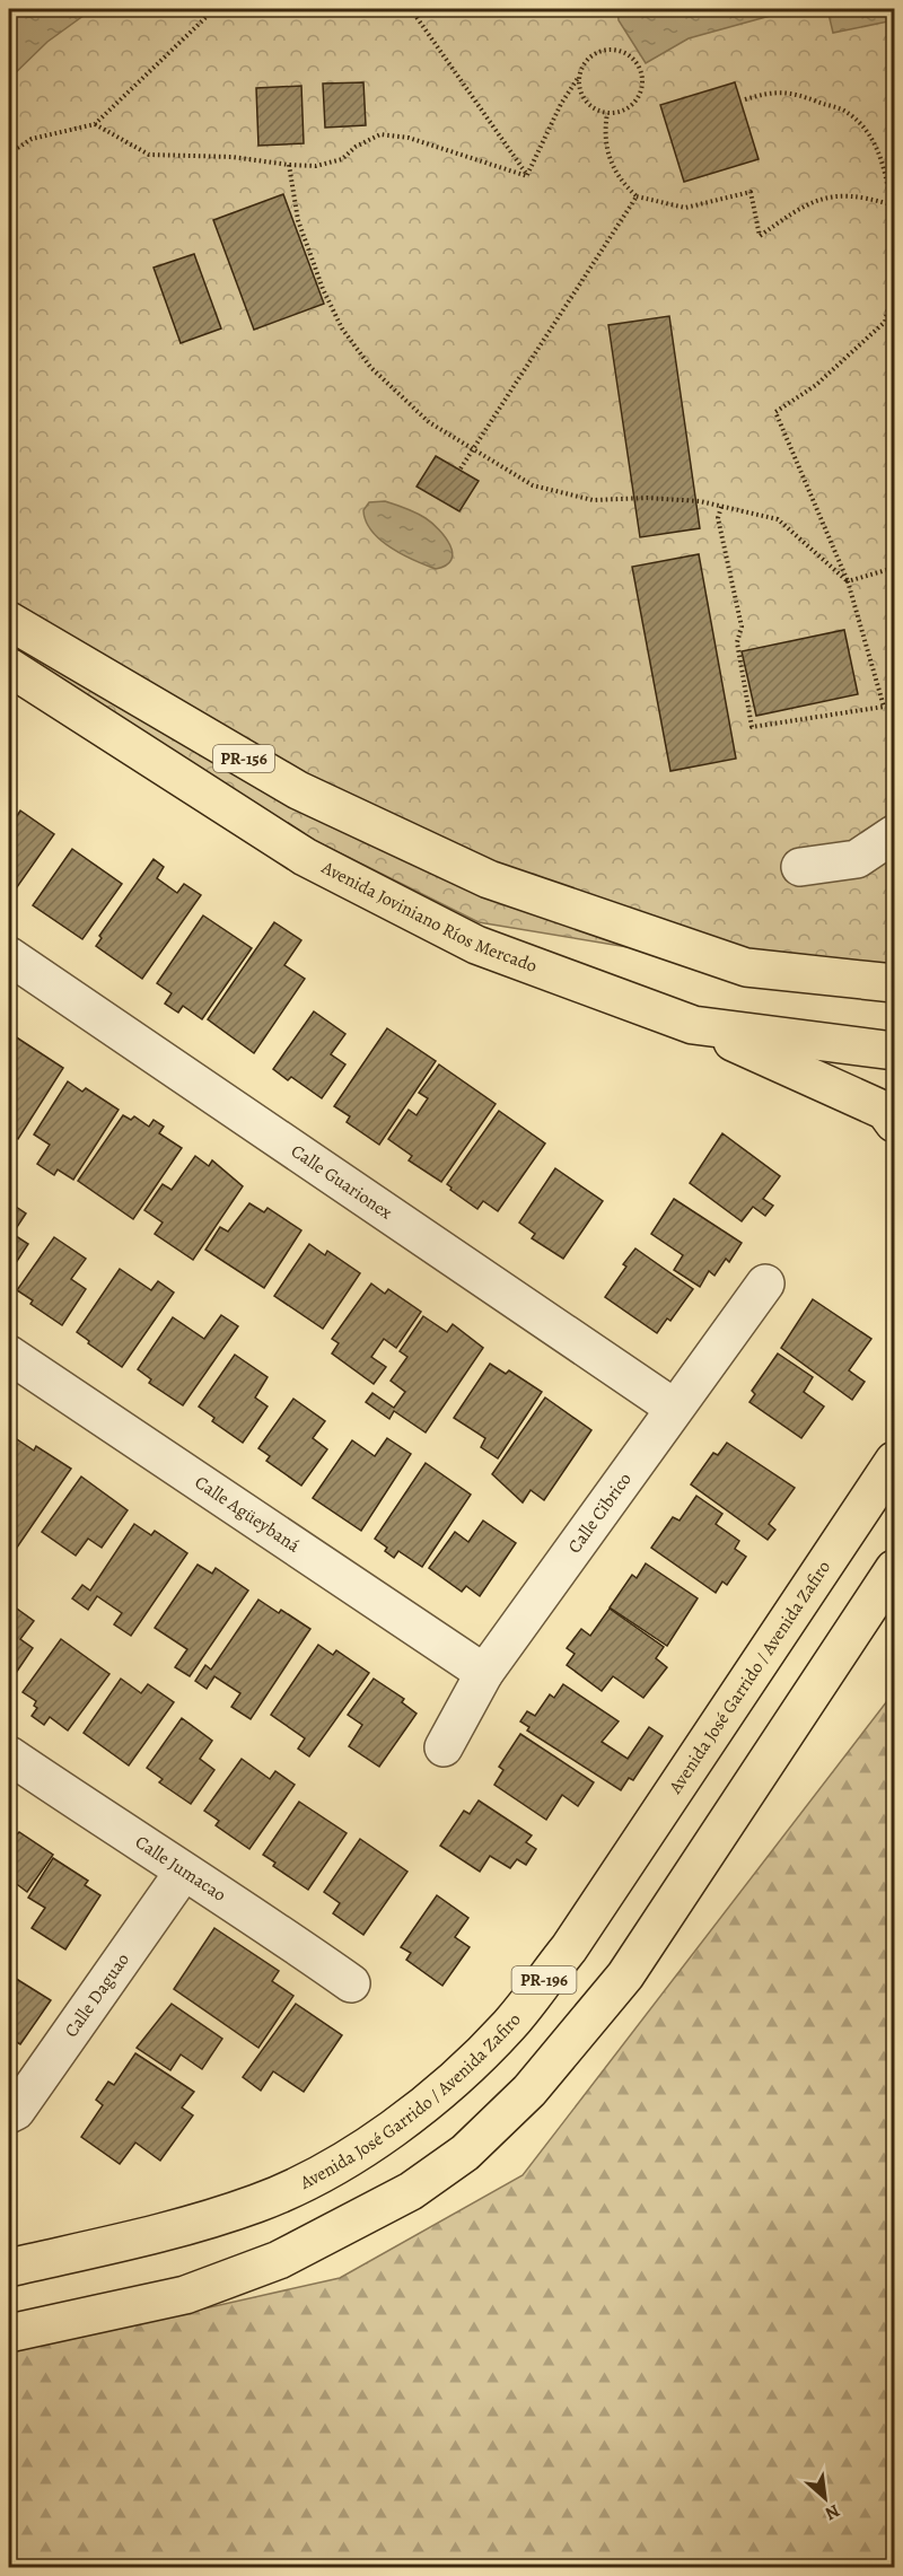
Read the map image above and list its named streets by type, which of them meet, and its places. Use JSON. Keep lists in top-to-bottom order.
{
  "streets": {
    "main road": [
      "PR-156",
      "Avenida Joviniano Ríos Mercado",
      "Avenida José Garrido / Avenida Zafiro",
      "PR-196"
    ],
    "street": [
      "Calle Guarionex",
      "Calle Cibrico",
      "Calle Agüeybaná",
      "Calle Jumacao",
      "Calle Daguao"
    ]
  },
  "crossings": [
    ["Calle Guarionex", "Calle Cibrico"],
    ["Calle Cibrico", "Calle Agüeybaná"],
    ["Calle Jumacao", "Calle Daguao"]
  ],
  "north": "bottom right"
}
